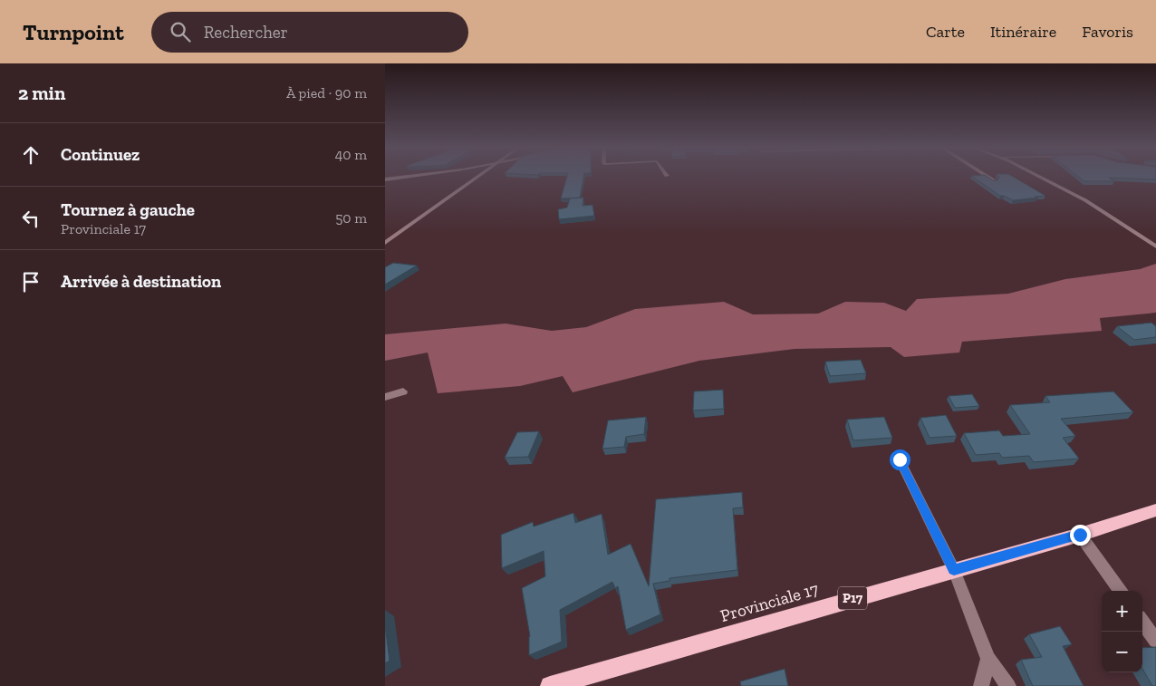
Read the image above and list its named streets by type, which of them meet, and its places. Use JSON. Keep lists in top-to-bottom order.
{
  "streets": {
    "main road": ["P17", "Provinciale 17"]
  },
  "page": {
    "header": "Turnpoint",
    "search": "Rechercher",
    "nav": ["Carte", "Itinéraire", "Favoris"],
    "heading": ["2 min", "À pied · 90 m"],
    "list": [
      ["Continuez", "40 m"],
      ["Tournez à gauche", "Provinciale 17", "50 m"],
      "Arrivée à destination"
    ],
    "map_buttons": ["+", "−"]
  }
}
